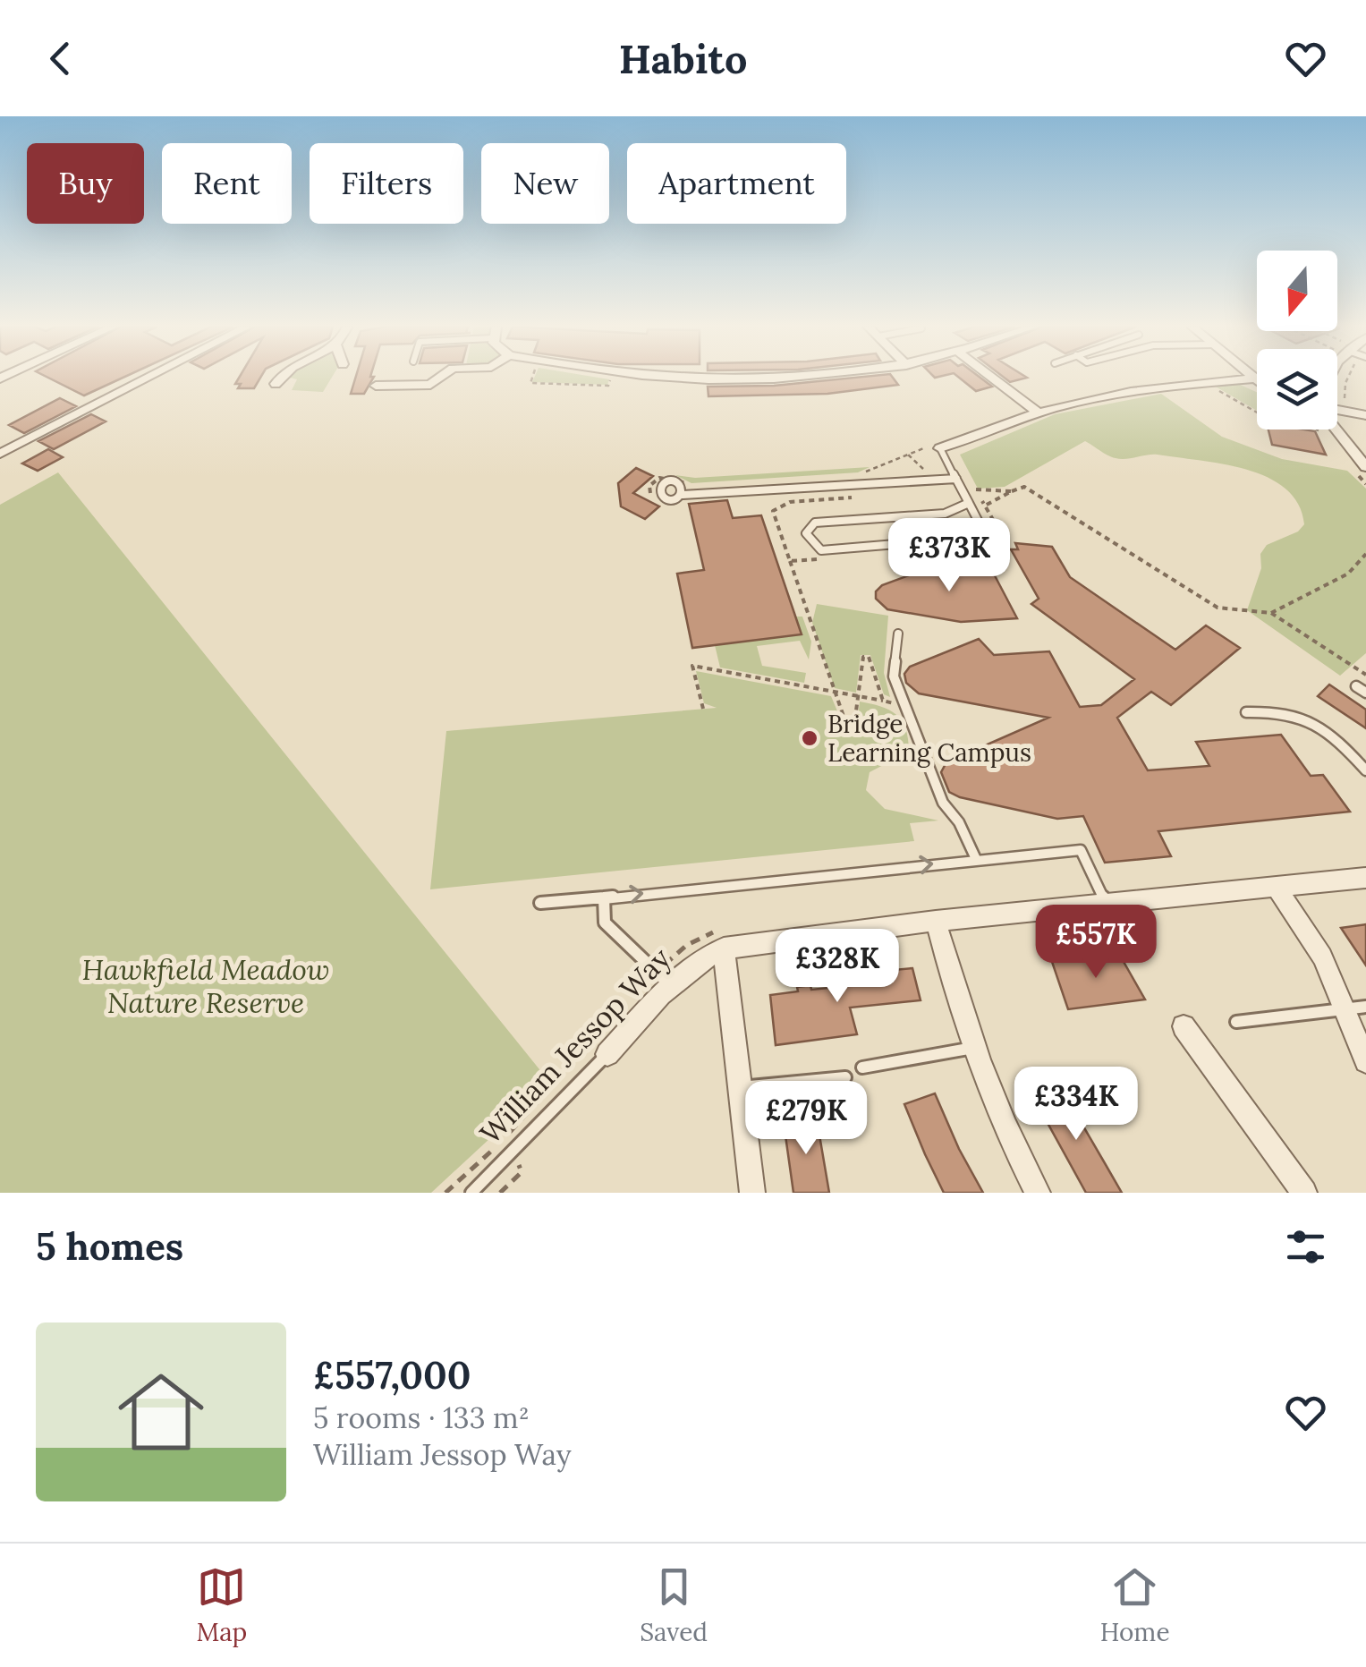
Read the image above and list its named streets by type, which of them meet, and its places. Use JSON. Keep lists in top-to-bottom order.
{
  "streets": {
    "street": ["William Jessop Way"]
  },
  "parks": ["Hawkfield Meadow Nature Reserve"],
  "places": ["Bridge Learning Campus"],
  "north": "bottom",
  "page": {
    "header": "Habito",
    "chip": [
      "Buy",
      "Rent",
      "Filters",
      "New",
      "Apartment"
    ],
    "price": [
      "£373K",
      "£557K",
      "£328K",
      "£334K",
      "£279K"
    ],
    "heading": "5 homes",
    "list": [
      {
        "name": "£557,000",
        "note": "5 rooms · 133 m² · William Jessop Way"
      }
    ],
    "tabs": ["Map", "Saved", "Home"]
  }
}
